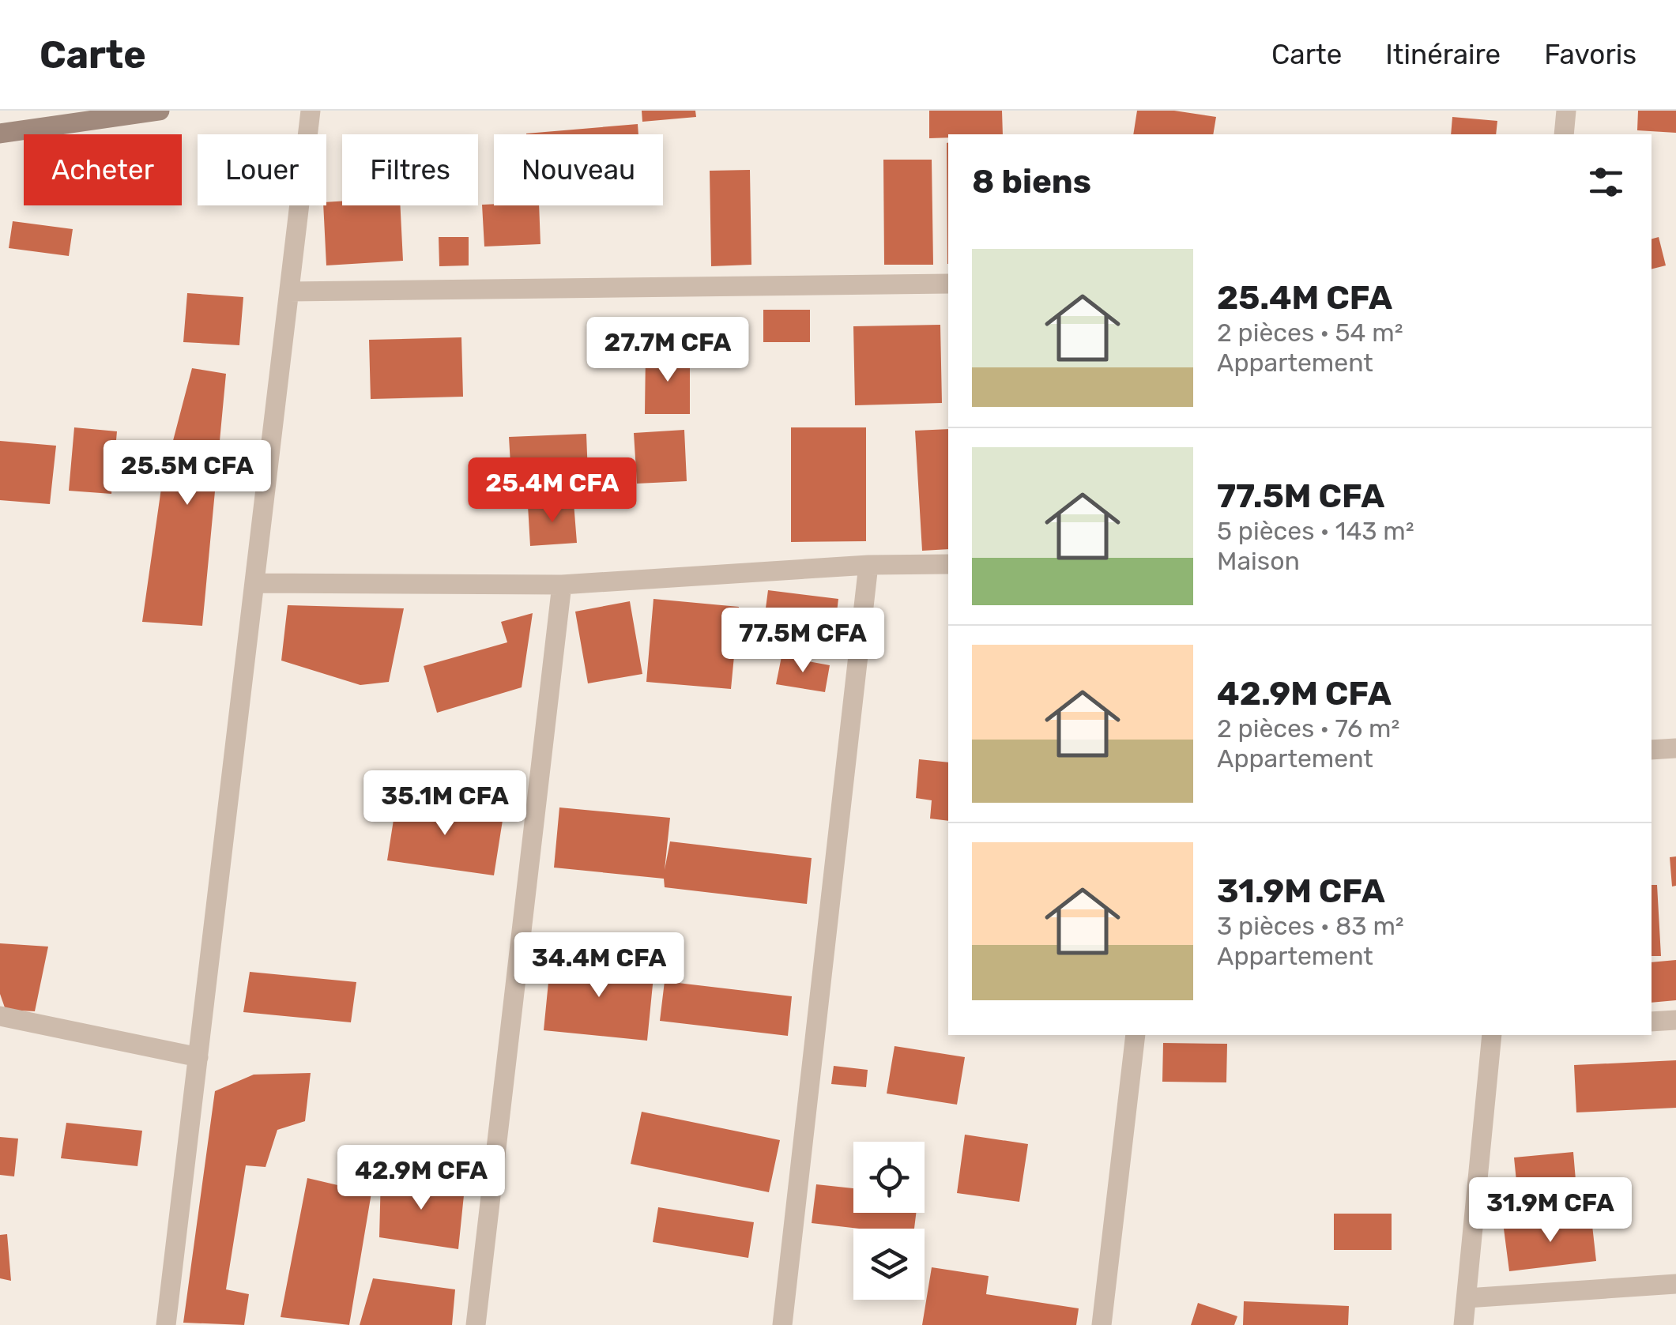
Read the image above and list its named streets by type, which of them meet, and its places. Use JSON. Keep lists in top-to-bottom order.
{
  "page": {
    "header": "Carte",
    "nav": ["Carte", "Itinéraire", "Favoris"],
    "chip": [
      "Acheter",
      "Louer",
      "Filtres",
      "Nouveau"
    ],
    "heading": "8 biens",
    "list": [
      {
        "name": "25.4M CFA",
        "note": "2 pièces · 54 m² · Appartement"
      },
      {
        "name": "77.5M CFA",
        "note": "5 pièces · 143 m² · Maison"
      },
      {
        "name": "42.9M CFA",
        "note": "2 pièces · 76 m² · Appartement"
      },
      {
        "name": "31.9M CFA",
        "note": "3 pièces · 83 m² · Appartement"
      }
    ],
    "price": [
      "27.7M CFA",
      "25.5M CFA",
      "25.4M CFA",
      "77.5M CFA",
      "35.1M CFA",
      "34.4M CFA",
      "42.9M CFA",
      "31.9M CFA"
    ]
  }
}
